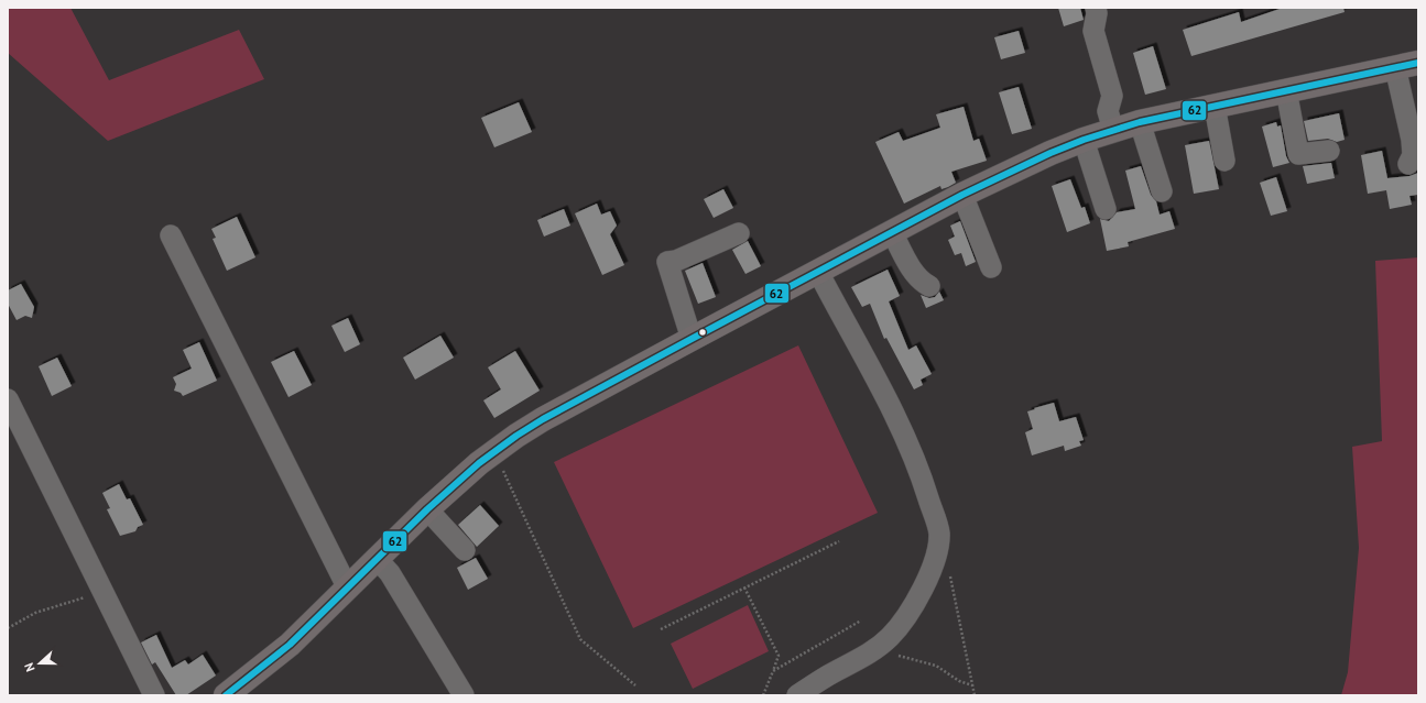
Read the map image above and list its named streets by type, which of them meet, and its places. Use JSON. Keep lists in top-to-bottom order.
{
  "lines": ["transit line 62"],
  "north": "left"
}
